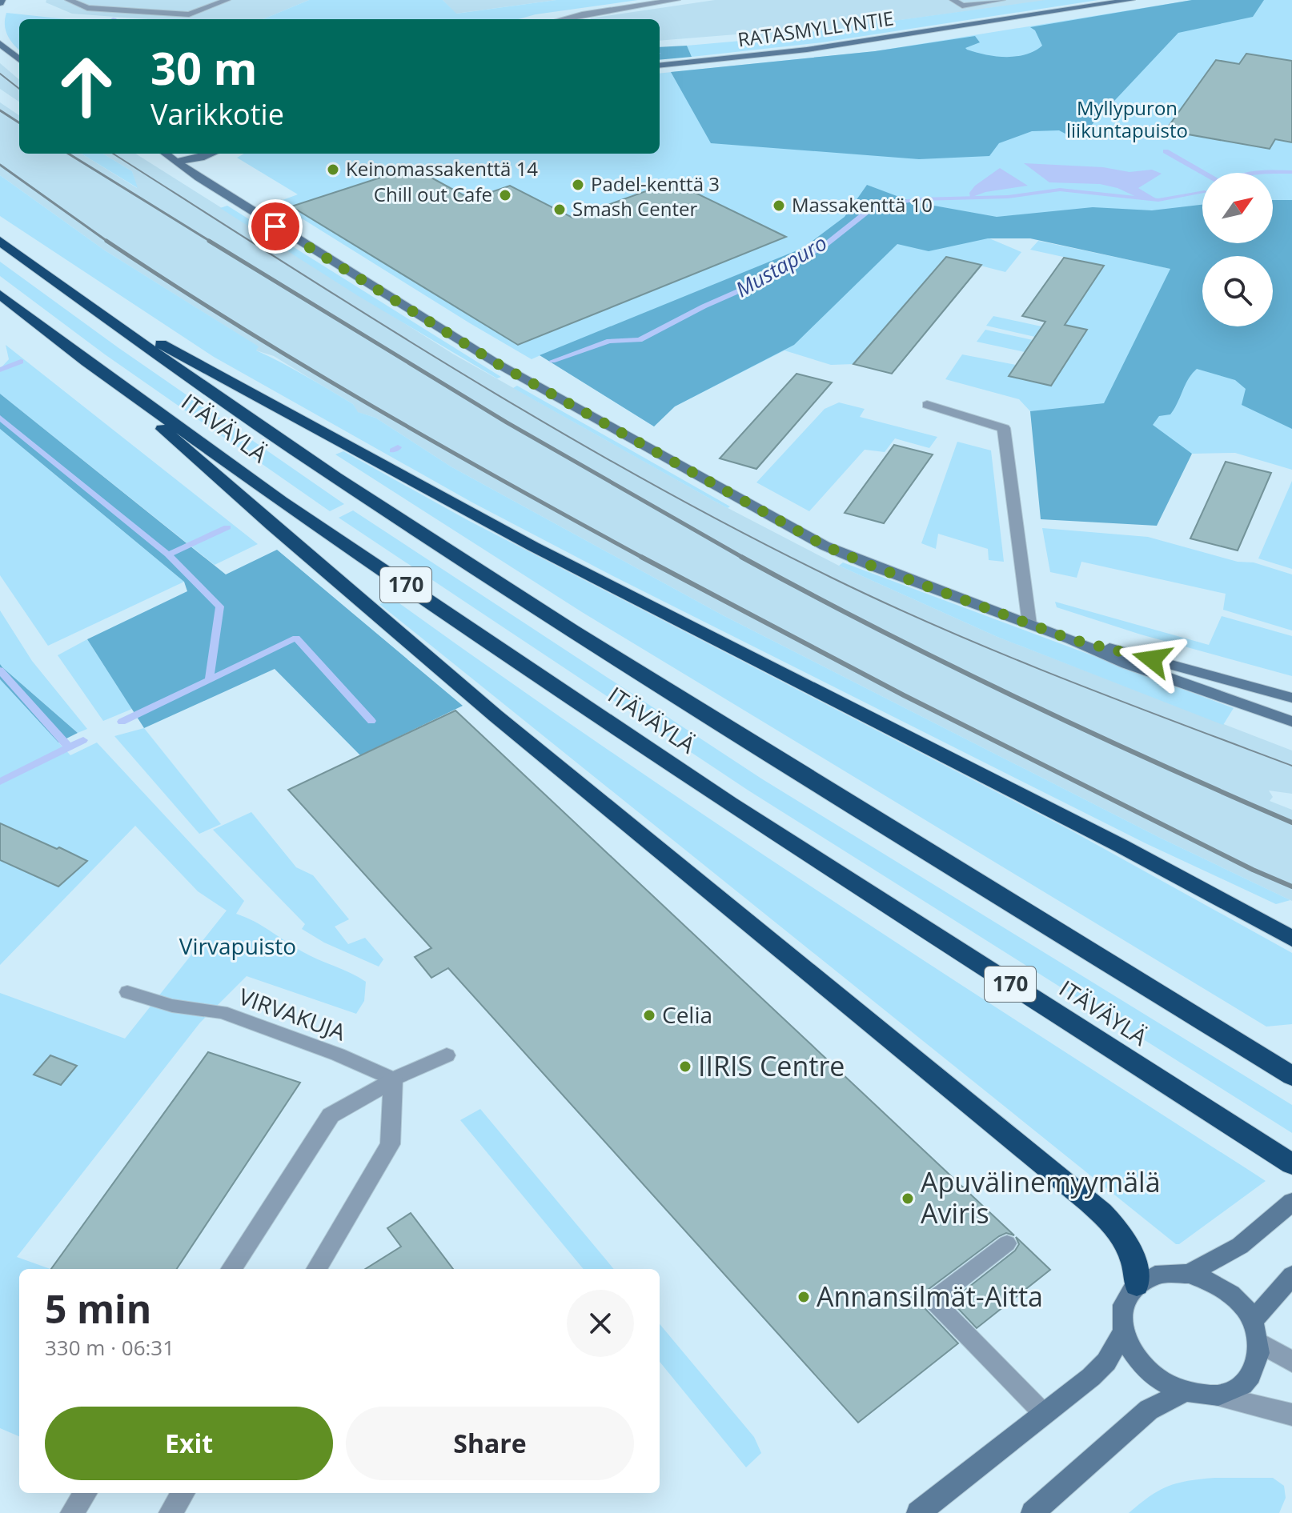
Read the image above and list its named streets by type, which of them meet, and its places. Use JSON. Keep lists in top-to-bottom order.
{
  "streets": {
    "highway": ["ITÄVÄYLÄ", "170"],
    "main road": ["RATASMYLLYNTIE"],
    "lane": ["VIRVAKUJA"]
  },
  "water": ["Mustapuro"],
  "parks": ["Myllypuron liikuntapuisto", "Virvapuisto"],
  "places": [
    "Keinomassakenttä 14",
    "Padel-kenttä 3",
    "Chill out Cafe",
    "Massakenttä 10",
    "Smash Center",
    "Celia",
    "IIRIS Centre",
    "Apuvälinemyymälä Aviris",
    "Annansilmät-Aitta"
  ],
  "north": "top right",
  "page": {
    "turn": ["30 m", "Varikkotie"],
    "heading": ["5 min", "330 m · 06:31"],
    "buttons": ["Exit", "Share"]
  }
}
